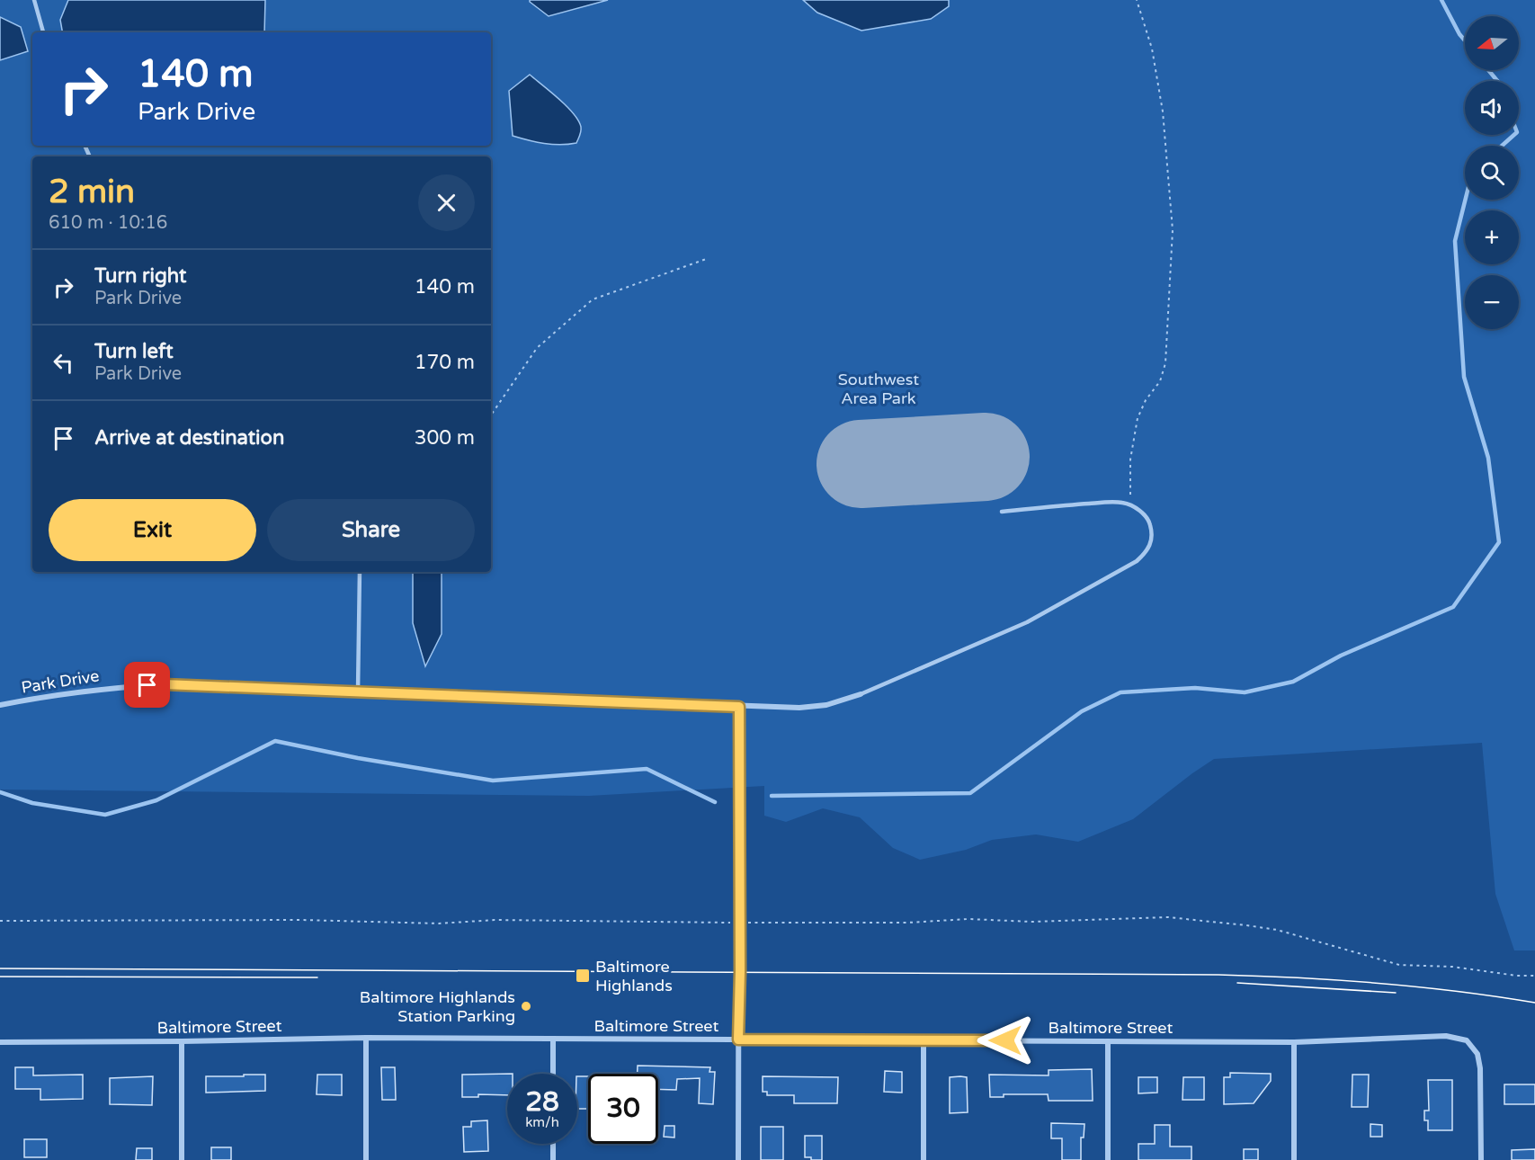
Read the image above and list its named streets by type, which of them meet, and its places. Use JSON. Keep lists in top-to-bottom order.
{
  "streets": {
    "street": ["Park Drive", "Baltimore Street"]
  },
  "parks": ["Southwest Area Park"],
  "places": {
    "transit": ["Baltimore Highlands"],
    "other": ["Baltimore Highlands Station Parking"]
  },
  "north": "left",
  "page": {
    "map_buttons": ["+", "−"],
    "turn": ["140 m", "Park Drive"],
    "heading": ["2 min", "610 m · 10:16"],
    "list": [
      {
        "name": "Turn right",
        "note": "Park Drive",
        "value": "140 m"
      },
      {
        "name": "Turn left",
        "note": "Park Drive",
        "value": "170 m"
      },
      {
        "name": "Arrive at destination",
        "value": "300 m"
      }
    ],
    "buttons": ["Exit", "Share"],
    "speed": "28 km/h",
    "limit": "30"
  }
}
